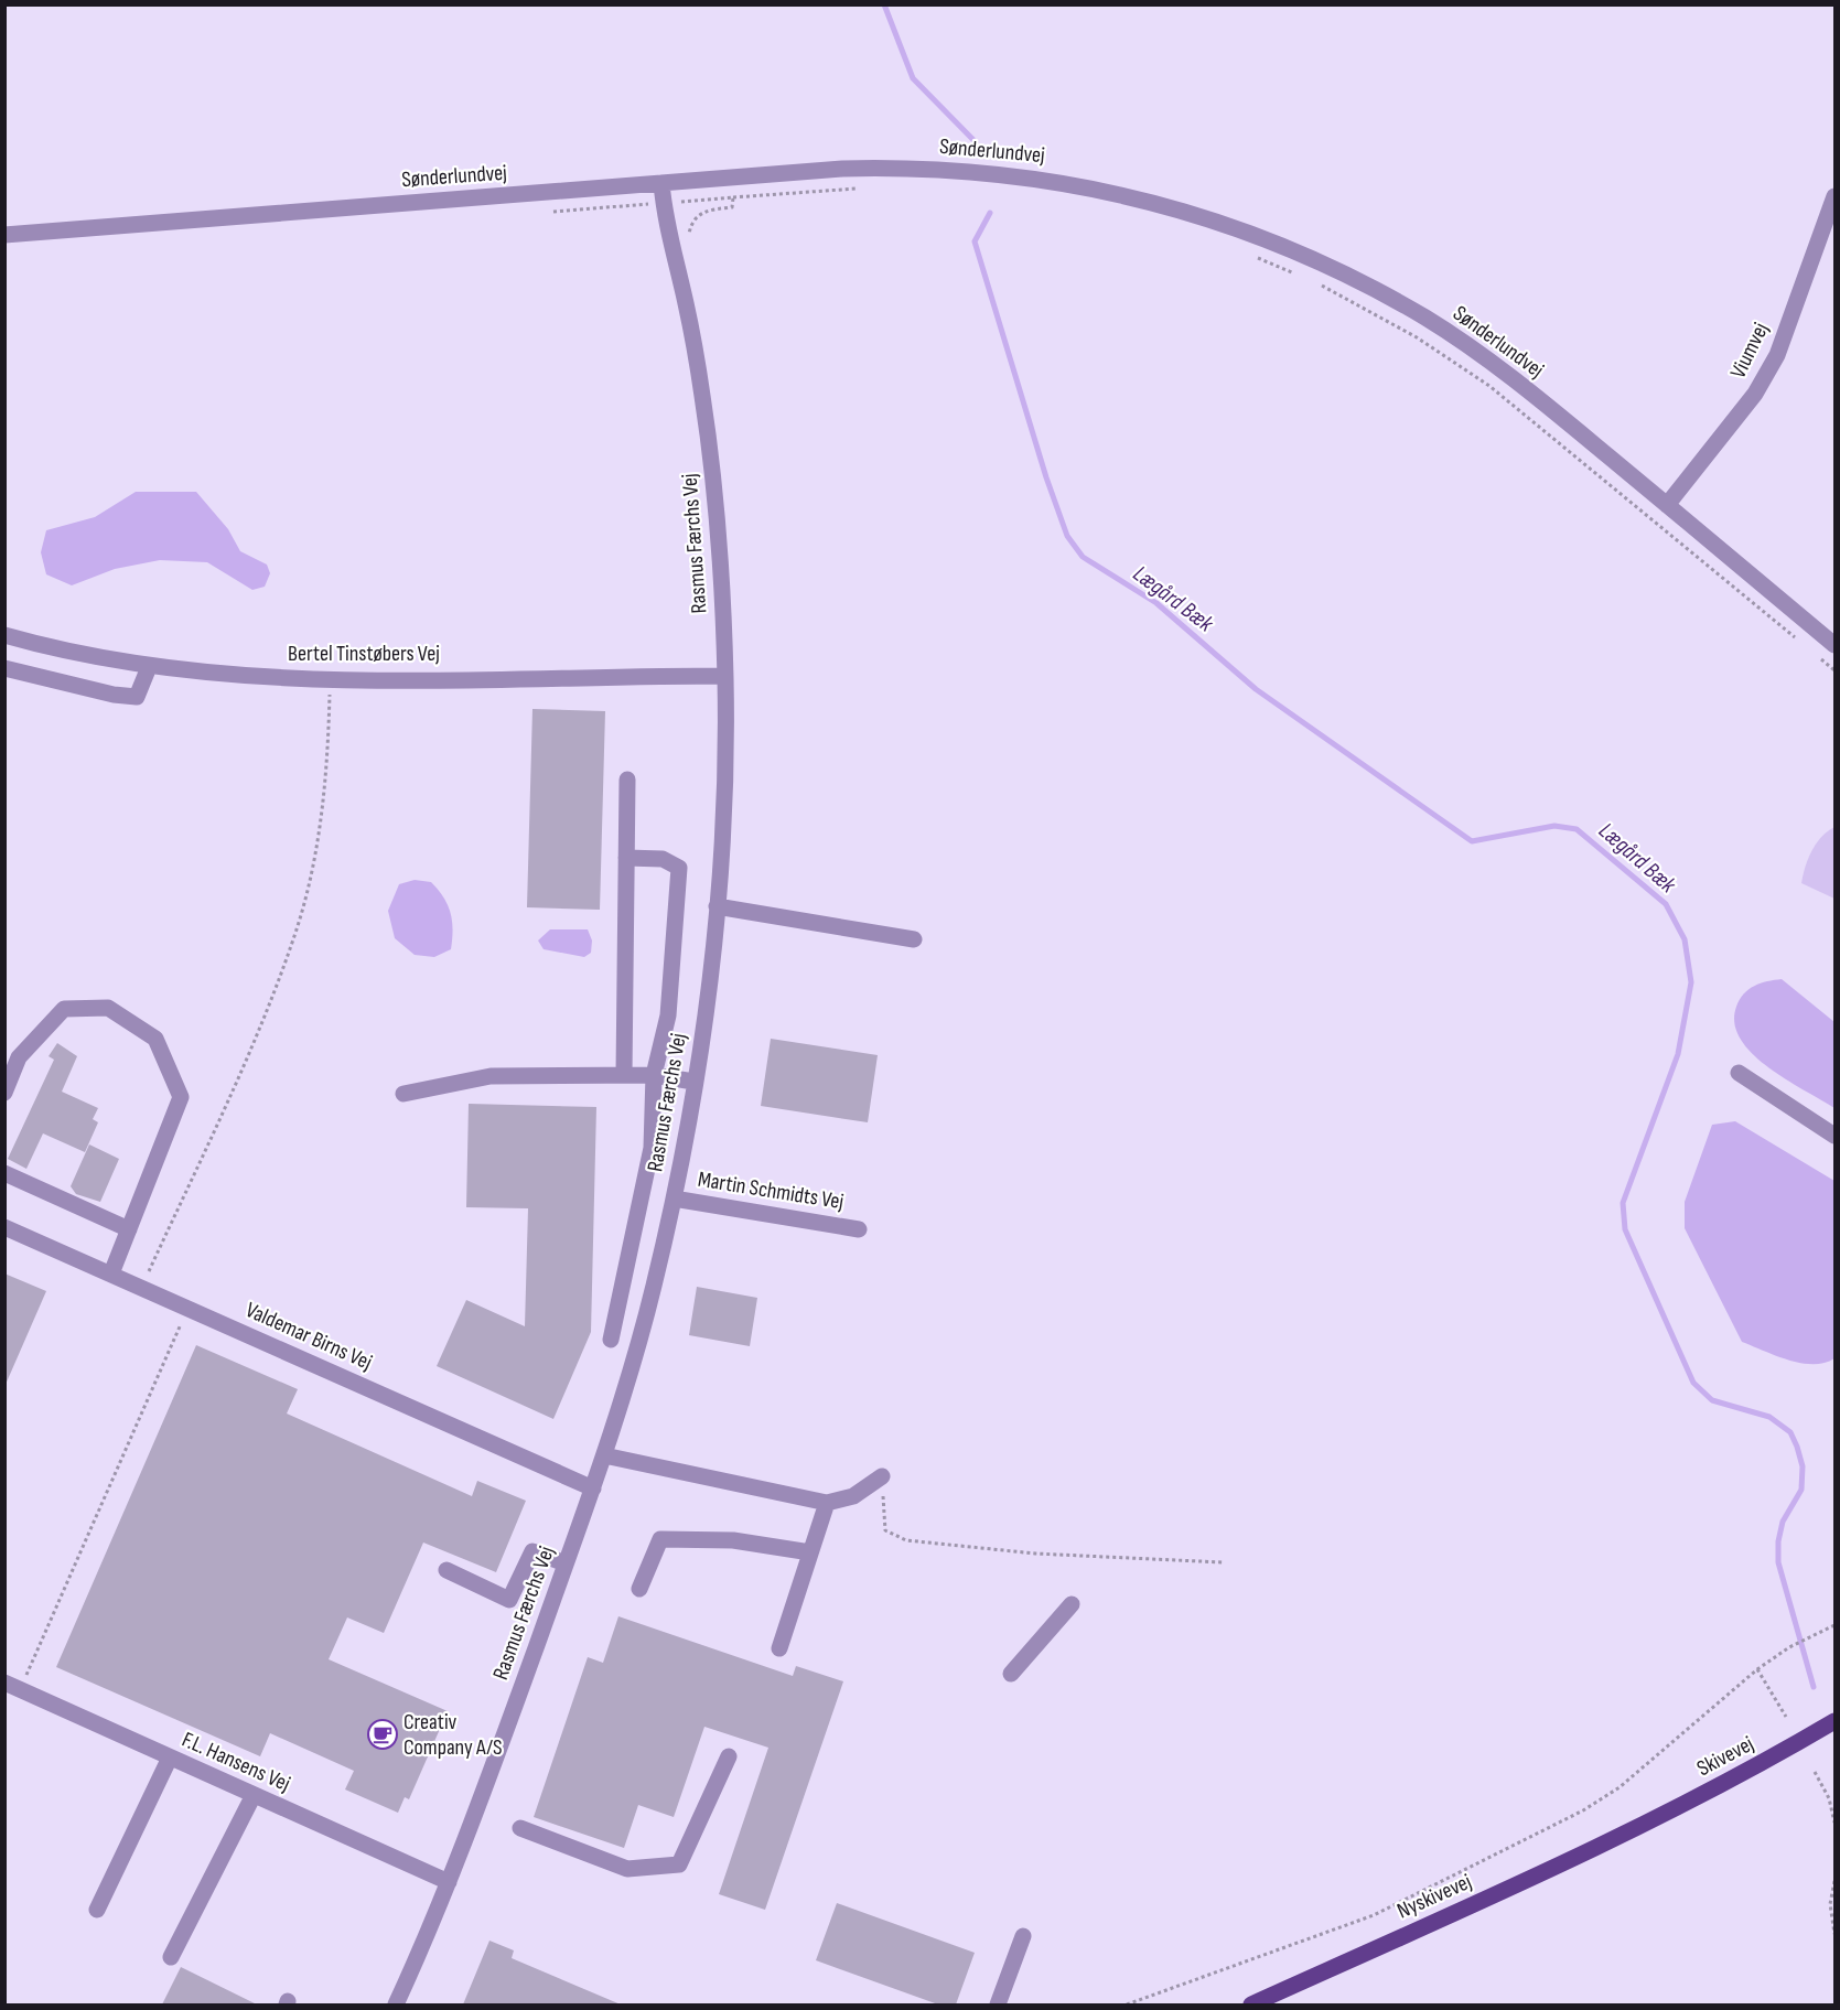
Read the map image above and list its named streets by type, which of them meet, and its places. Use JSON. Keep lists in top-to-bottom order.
{
  "streets": {
    "main road": ["Skivevej", "Nyskivevej"],
    "street": [
      "Sønderlundvej",
      "Viumvej",
      "Rasmus Færchs Vej",
      "Bertel Tinstøbers Vej",
      "Martin Schmidts Vej",
      "Valdemar Birns Vej",
      "F.L. Hansens Vej"
    ]
  },
  "crossings": [
    ["Sønderlundvej", "Viumvej"],
    ["Sønderlundvej", "Rasmus Færchs Vej"],
    ["Rasmus Færchs Vej", "Bertel Tinstøbers Vej"],
    ["Rasmus Færchs Vej", "Martin Schmidts Vej"],
    ["Rasmus Færchs Vej", "Valdemar Birns Vej"],
    ["Rasmus Færchs Vej", "F.L. Hansens Vej"],
    ["Skivevej", "Nyskivevej"]
  ],
  "water": ["Lægård Bæk"],
  "places": {
    "cafe": ["Creativ Company A/S"]
  }
}
